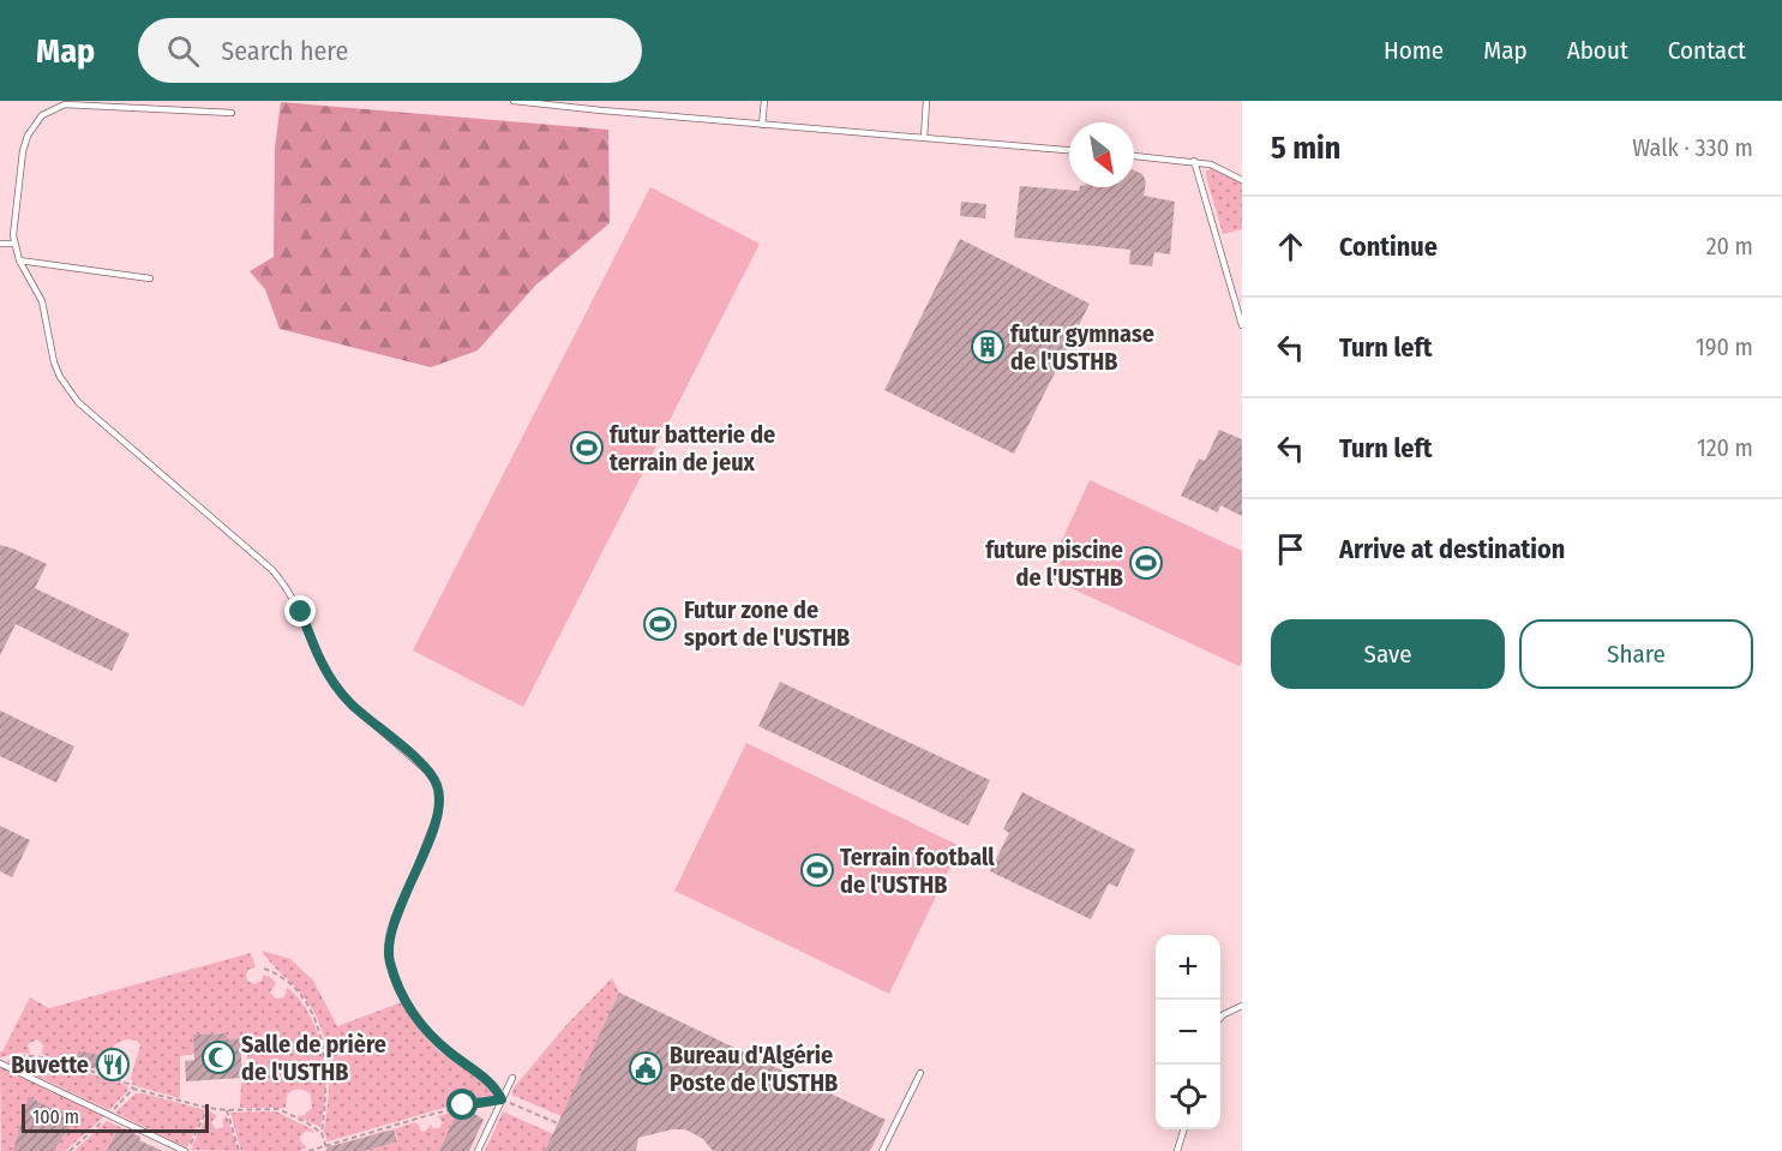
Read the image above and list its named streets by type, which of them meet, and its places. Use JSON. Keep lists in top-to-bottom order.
{
  "places": {
    "building": ["futur gymnase de l'USTHB"],
    "sports": [
      "futur batterie de terrain de jeux",
      "future piscine de l'USTHB",
      "Futur zone de sport de l'USTHB",
      "Terrain football de l'USTHB"
    ],
    "mosque": ["Salle de prière de l'USTHB"],
    "restaurant": ["Buvette"],
    "public building": ["Bureau d'Algérie Poste de l'USTHB"]
  },
  "scale_bar": "100 m",
  "north": "bottom right",
  "page": {
    "header": "Map",
    "search": "Search here",
    "nav": [
      "Home",
      "Map",
      "About",
      "Contact"
    ],
    "heading": ["5 min", "Walk · 330 m"],
    "list": [
      ["Continue", "20 m"],
      ["Turn left", "190 m"],
      ["Turn left", "120 m"],
      "Arrive at destination"
    ],
    "buttons": ["Save", "Share"],
    "map_buttons": ["+", "−"],
    "scale": "100 m"
  }
}
